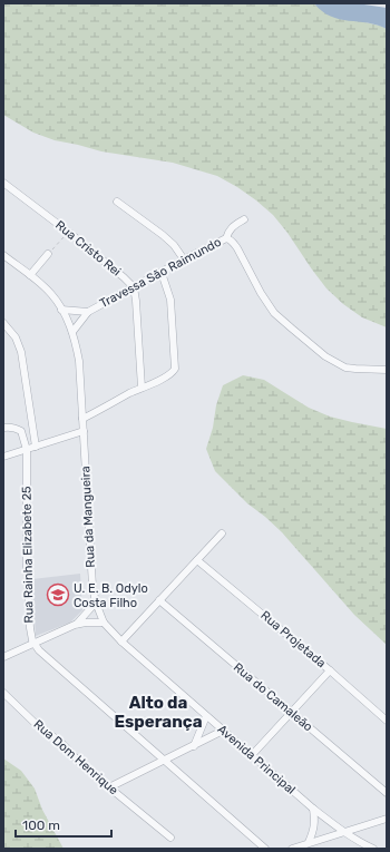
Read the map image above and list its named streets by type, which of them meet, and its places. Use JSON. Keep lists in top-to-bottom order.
{
  "streets": {
    "street": [
      "Rua Cristo Rei",
      "Travessa São Raimundo",
      "Rua da Mangueira",
      "Rua Rainha Elizabete 25",
      "Rua Projetada",
      "Rua do Camaleão",
      "Rua Dom Henrique",
      "Avenida Principal"
    ]
  },
  "crossings": [
    ["Rua Cristo Rei", "Travessa São Raimundo"],
    ["Travessa São Raimundo", "Rua da Mangueira"],
    ["Rua da Mangueira", "Avenida Principal"]
  ],
  "districts": ["Alto da Esperança"],
  "places": {
    "school or university": ["U. E. B. Odylo Costa Filho"]
  },
  "scale_bar": "100 m"
}
